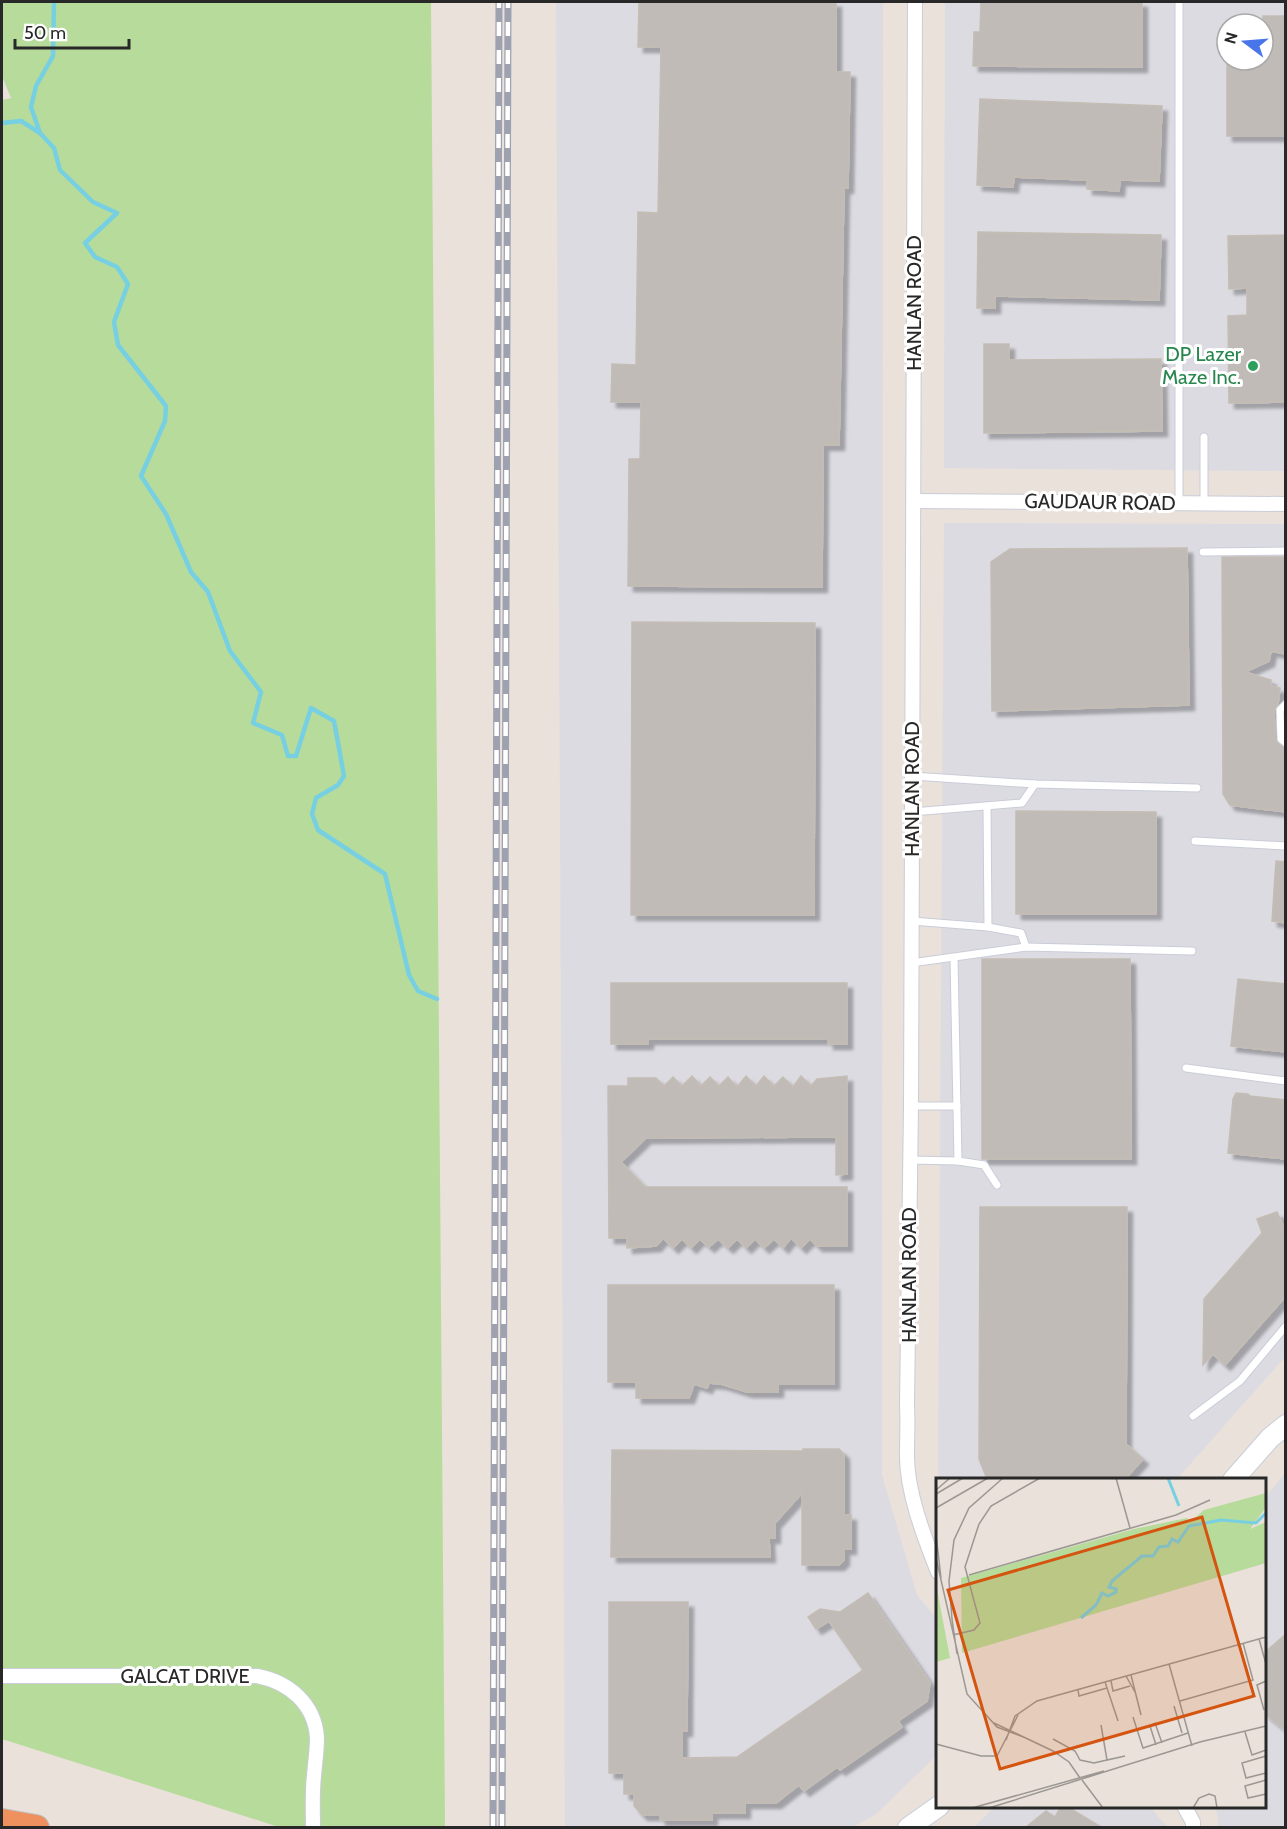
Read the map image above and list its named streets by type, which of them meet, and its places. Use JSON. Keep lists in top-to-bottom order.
{
  "streets": {
    "street": ["HANLAN ROAD", "GAUDAUR ROAD", "GALCAT DRIVE"]
  },
  "crossings": [
    ["HANLAN ROAD", "GAUDAUR ROAD"]
  ],
  "places": ["DP Lazer Maze Inc."],
  "scale_bar": "50 m",
  "north": "left"
}
